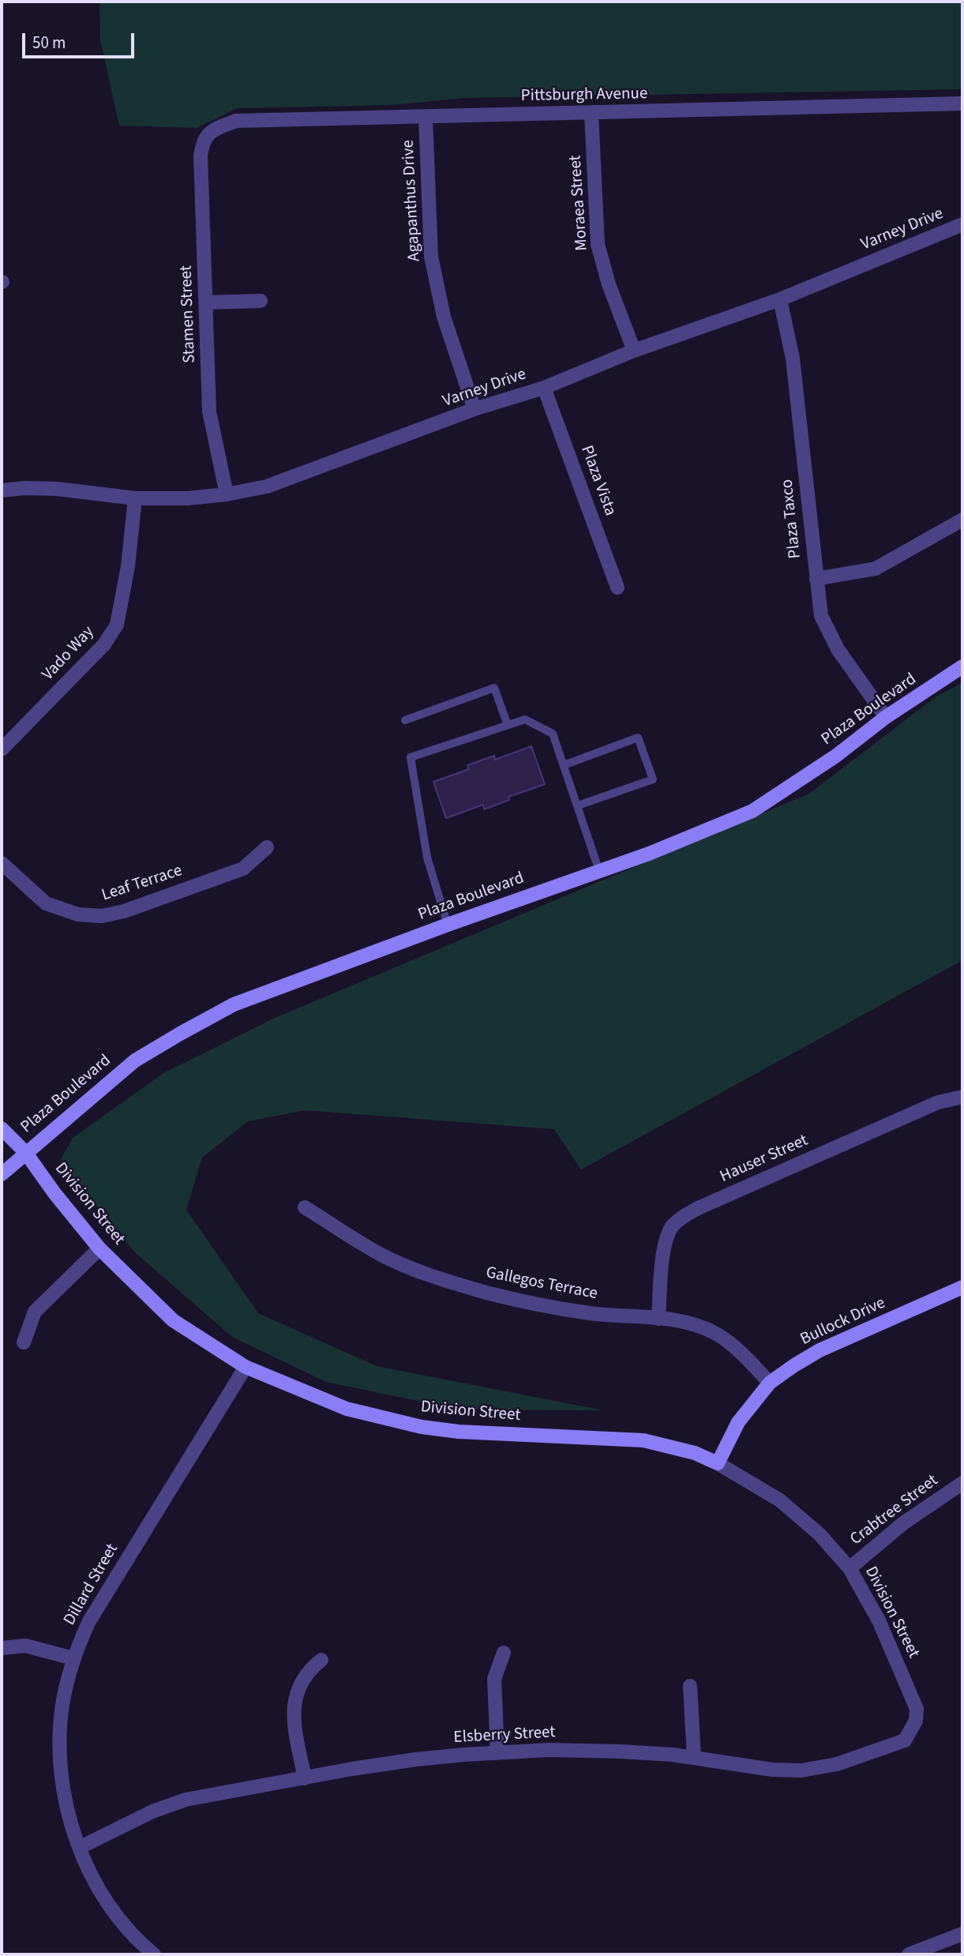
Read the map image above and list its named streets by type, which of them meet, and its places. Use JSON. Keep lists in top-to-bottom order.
{
  "streets": {
    "main road": ["Plaza Boulevard", "Division Street", "Bullock Drive"],
    "street": [
      "Pittsburgh Avenue",
      "Agapanthus Drive",
      "Moraea Street",
      "Varney Drive",
      "Stamen Street",
      "Plaza Vista",
      "Plaza Taxco",
      "Vado Way",
      "Leaf Terrace",
      "Hauser Street",
      "Gallegos Terrace",
      "Crabtree Street",
      "Dillard Street",
      "Elsberry Street"
    ]
  },
  "crossings": [
    ["Pittsburgh Avenue", "Agapanthus Drive"],
    ["Pittsburgh Avenue", "Moraea Street"],
    ["Pittsburgh Avenue", "Stamen Street"],
    ["Agapanthus Drive", "Varney Drive"],
    ["Moraea Street", "Varney Drive"],
    ["Varney Drive", "Stamen Street"],
    ["Varney Drive", "Plaza Vista"],
    ["Varney Drive", "Plaza Taxco"],
    ["Varney Drive", "Vado Way"],
    ["Plaza Taxco", "Plaza Boulevard"],
    ["Plaza Boulevard", "Division Street"],
    ["Hauser Street", "Gallegos Terrace"],
    ["Division Street", "Bullock Drive"],
    ["Division Street", "Crabtree Street"],
    ["Division Street", "Dillard Street"],
    ["Division Street", "Elsberry Street"],
    ["Gallegos Terrace", "Bullock Drive"],
    ["Dillard Street", "Elsberry Street"]
  ],
  "scale_bar": "50 m"
}
